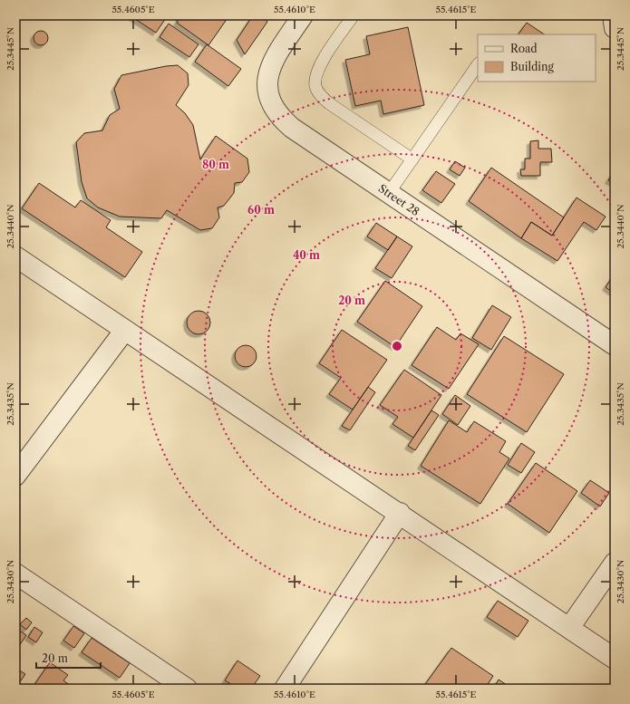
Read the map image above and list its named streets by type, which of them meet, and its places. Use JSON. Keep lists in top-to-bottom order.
{
  "streets": {
    "street": ["Street 28"]
  },
  "legend": ["Road", "Building"],
  "scale_bar": "20 m",
  "coordinates": [
    "55.4605°E",
    "55.4610°E",
    "55.4615°E",
    "25.3445°N",
    "25.3440°N",
    "25.3435°N",
    "25.3430°N"
  ],
  "rings": [
    "80 m",
    "60 m",
    "40 m",
    "20 m"
  ]
}
